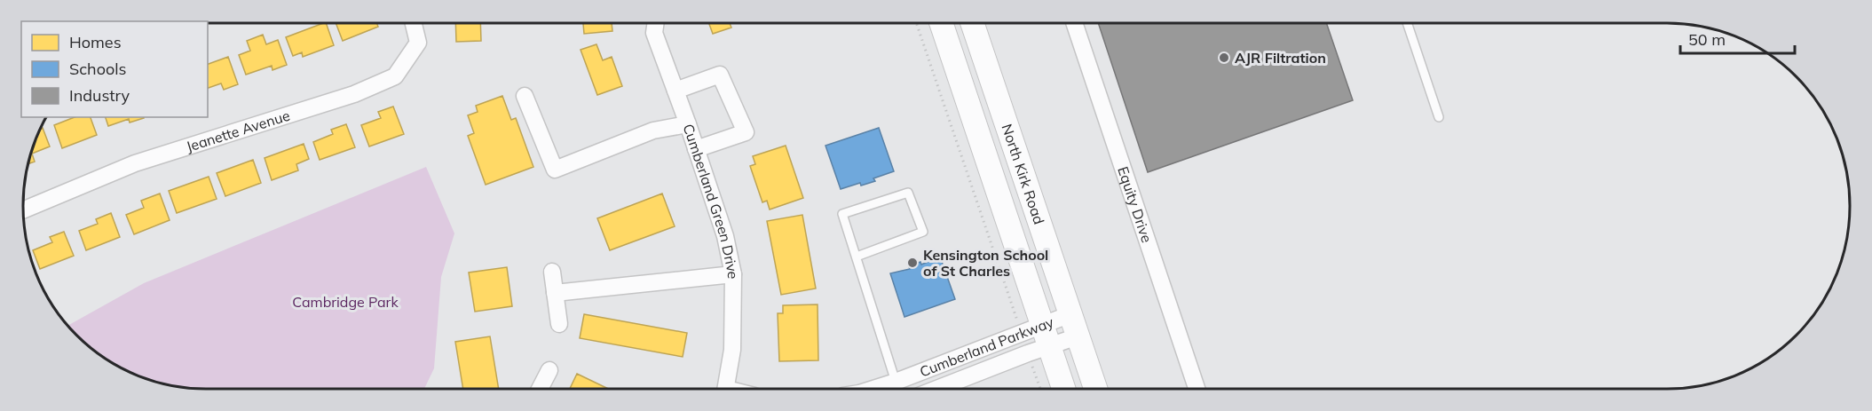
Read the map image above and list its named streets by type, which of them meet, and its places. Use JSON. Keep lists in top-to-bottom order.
{
  "streets": {
    "main road": ["North Kirk Road"],
    "street": [
      "Jeanette Avenue",
      "Cumberland Green Drive",
      "Equity Drive",
      "Cumberland Parkway"
    ]
  },
  "crossings": [
    ["North Kirk Road", "Cumberland Parkway"]
  ],
  "parks": ["Cambridge Park"],
  "places": ["AJR Filtration", "Kensington School of St Charles"],
  "legend": ["Homes", "Schools", "Industry"],
  "scale_bar": "50 m"
}
